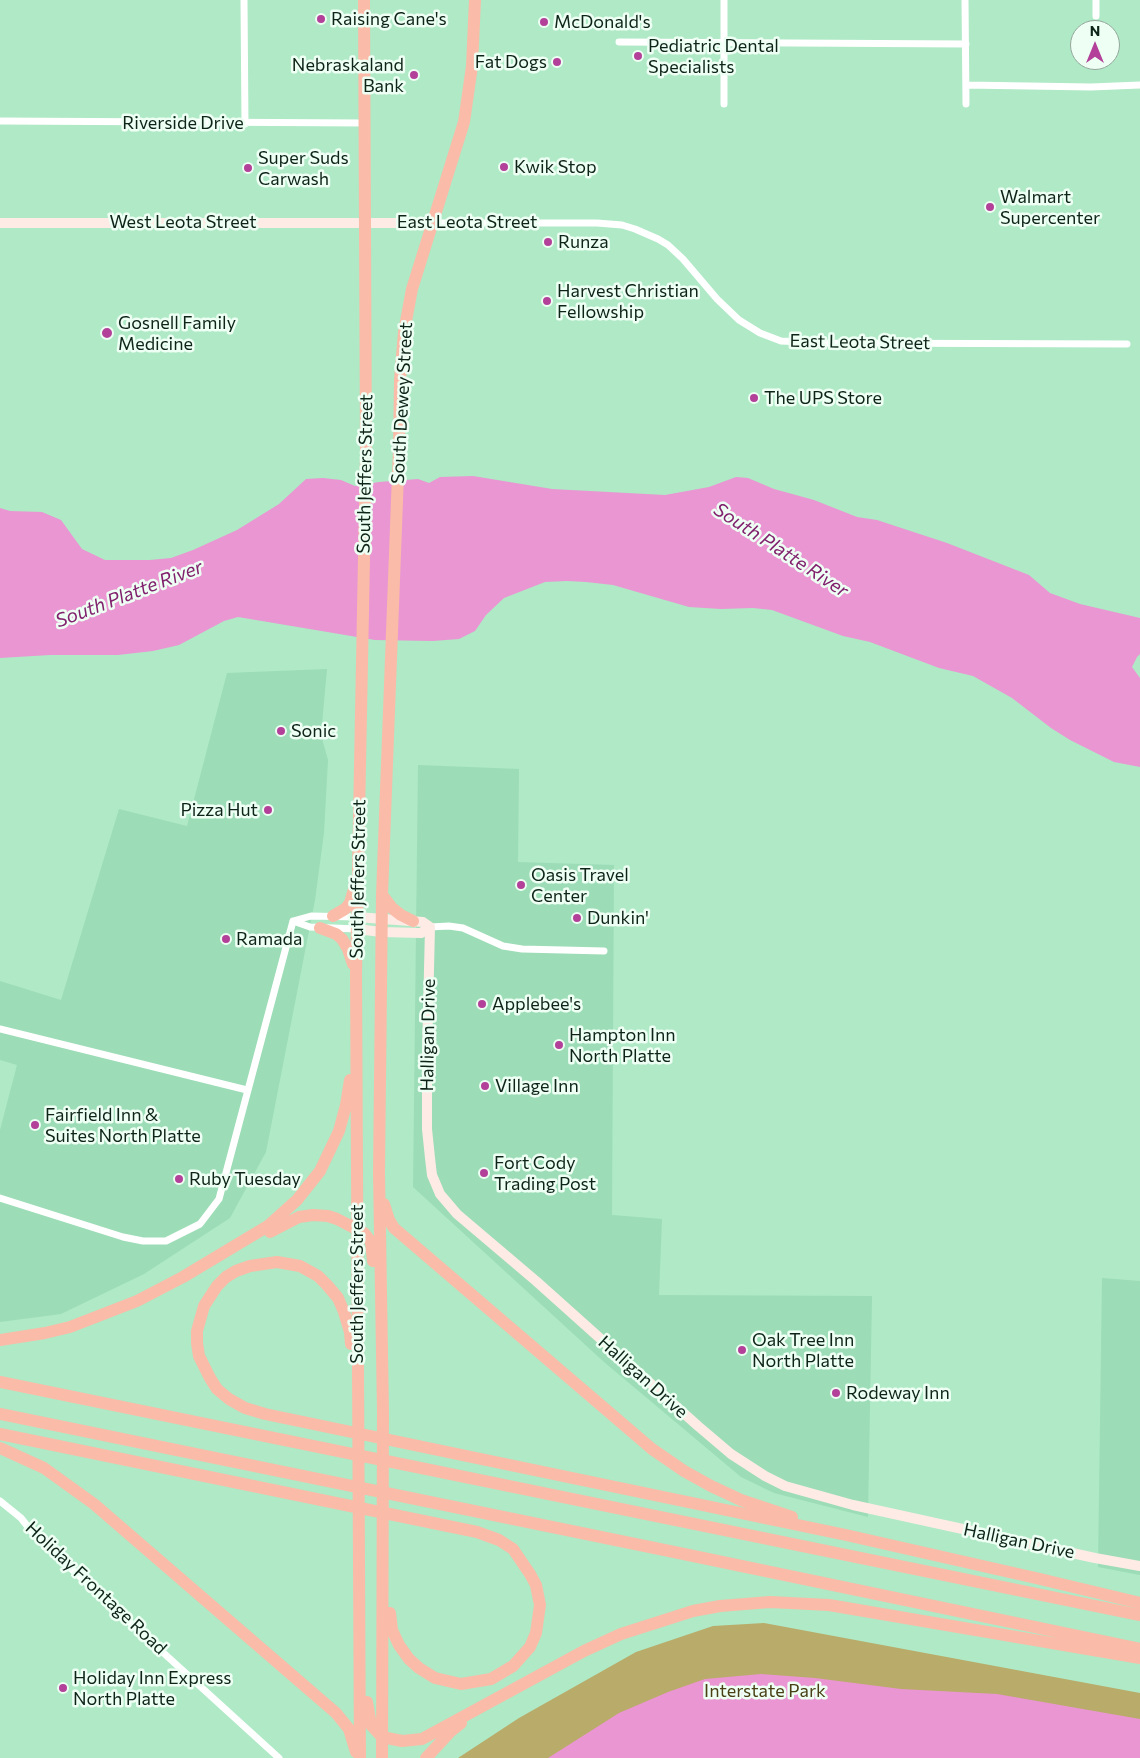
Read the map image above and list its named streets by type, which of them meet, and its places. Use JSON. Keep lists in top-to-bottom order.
{
  "streets": {
    "highway": ["South Dewey Street", "South Jeffers Street"],
    "street": [
      "Riverside Drive",
      "West Leota Street",
      "East Leota Street",
      "Halligan Drive",
      "Holiday Frontage Road"
    ]
  },
  "crossings": [
    ["Riverside Drive", "South Jeffers Street"],
    ["West Leota Street", "East Leota Street"],
    ["West Leota Street", "South Jeffers Street"],
    ["East Leota Street", "South Dewey Street"],
    ["East Leota Street", "South Jeffers Street"],
    ["South Dewey Street", "South Jeffers Street"]
  ],
  "water": ["South Platte River"],
  "parks": ["Interstate Park"],
  "places": [
    "Raising Cane's",
    "McDonald's",
    "Pediatric Dental Specialists",
    "Fat Dogs",
    "Nebraskaland Bank",
    "Kwik Stop",
    "Super Suds Carwash",
    "Walmart Supercenter",
    "Runza",
    "Harvest Christian Fellowship",
    "Gosnell Family Medicine",
    "The UPS Store",
    "Sonic",
    "Pizza Hut",
    "Oasis Travel Center",
    "Dunkin'",
    "Ramada",
    "Applebee's",
    "Hampton Inn North Platte",
    "Village Inn",
    "Fairfield Inn & Suites North Platte",
    "Fort Cody Trading Post",
    "Ruby Tuesday",
    "Oak Tree Inn North Platte",
    "Rodeway Inn",
    "Holiday Inn Express North Platte"
  ],
  "north": "top"
}
